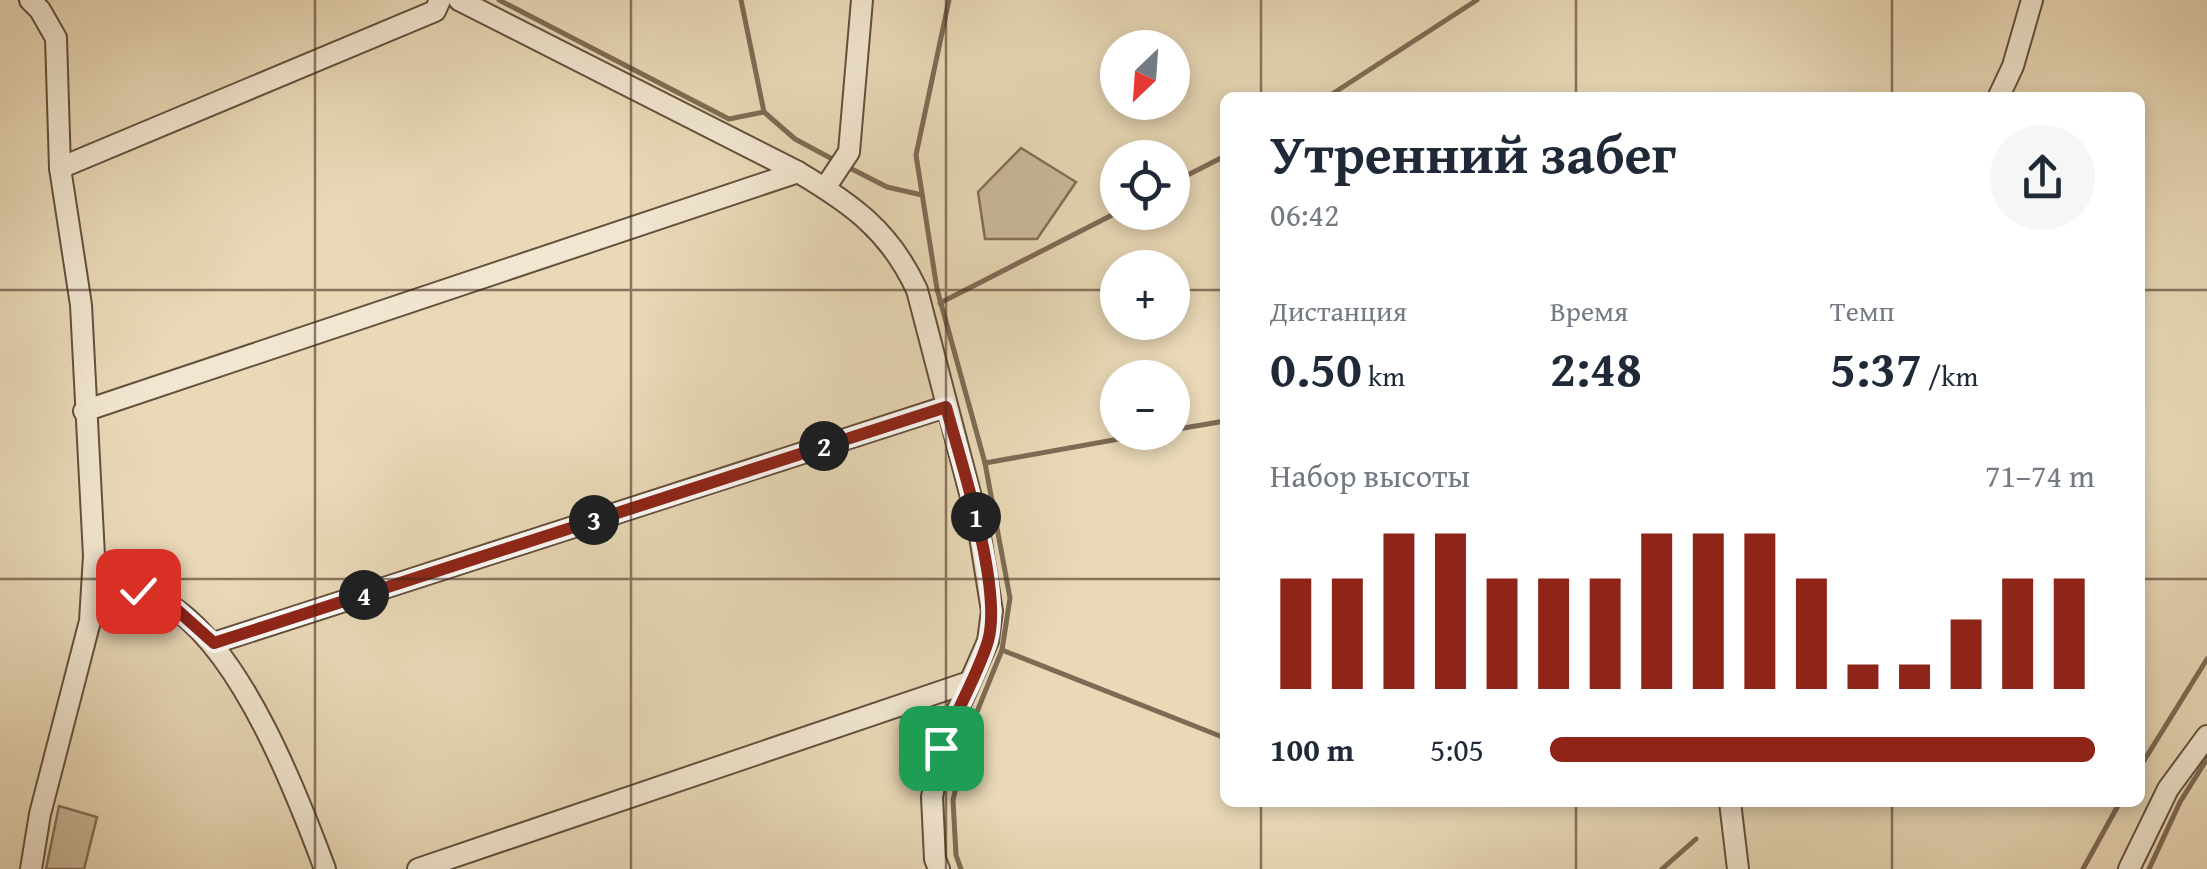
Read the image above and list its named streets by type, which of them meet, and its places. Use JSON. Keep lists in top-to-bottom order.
{
  "north": "bottom left",
  "page": {
    "map_buttons": ["+", "−"],
    "heading": ["Утренний забег", "06:42"],
    "stats": [
      ["Дистанция", "0.50 km"],
      ["Время", "2:48"],
      ["Темп", "5:37 /km"]
    ],
    "pins": [
      "2",
      "1",
      "3",
      "4"
    ],
    "chart": ["Набор высоты", "71–74 m"],
    "list": [
      {
        "name": "100 m",
        "note": "5:05"
      }
    ]
  }
}
